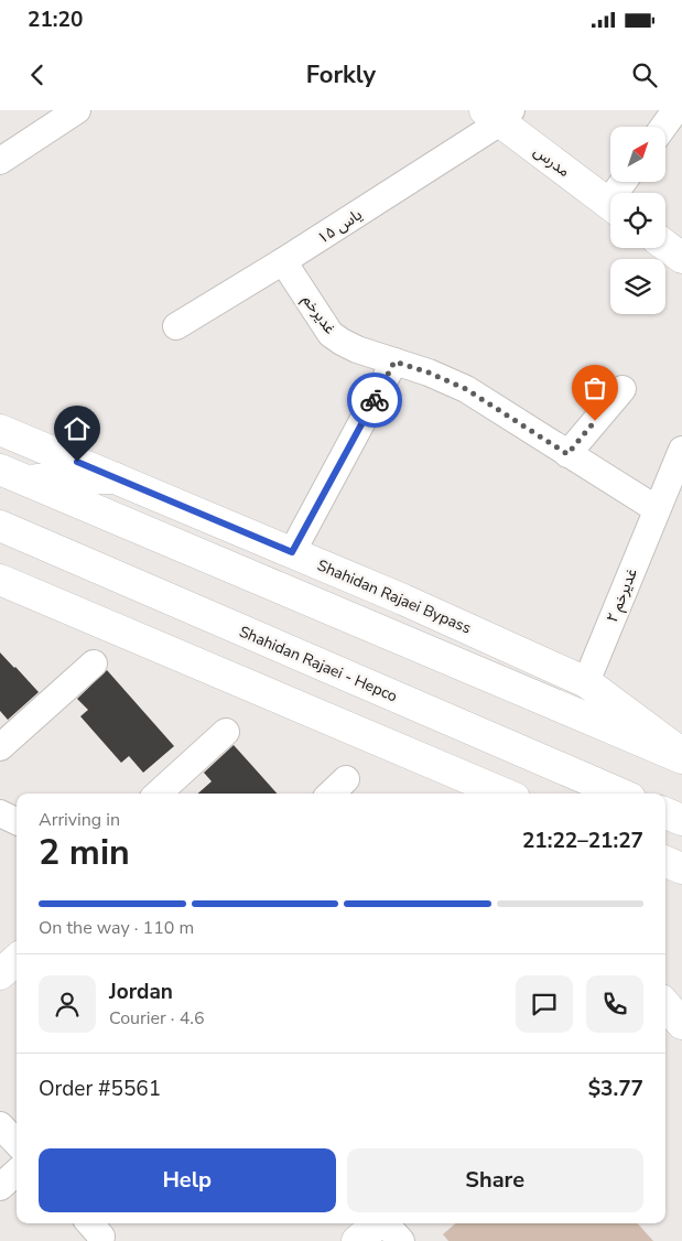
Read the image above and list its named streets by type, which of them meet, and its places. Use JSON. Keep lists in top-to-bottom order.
{
  "streets": {
    "main road": ["مدرس", "Shahidan Rajaei Bypass", "Shahidan Rajaei - Hepco"],
    "street": ["یاس ۱۵", "غدیرخم", "غدیرخم ۲"]
  },
  "crossings": [
    ["مدرس", "یاس ۱۵"],
    ["یاس ۱۵", "غدیرخم"],
    ["غدیرخم", "غدیرخم ۲"],
    ["غدیرخم ۲", "Shahidan Rajaei Bypass"]
  ],
  "north": "top right",
  "page": {
    "status": "21:20",
    "header": "Forkly",
    "heading": ["2 min", "Arriving in", "21:22–21:27"],
    "panel": [
      "Jordan",
      "Courier · 4.6",
      "Order #5561",
      "$3.77"
    ],
    "bar": "On the way · 110 m",
    "buttons": ["Help", "Share"]
  }
}
